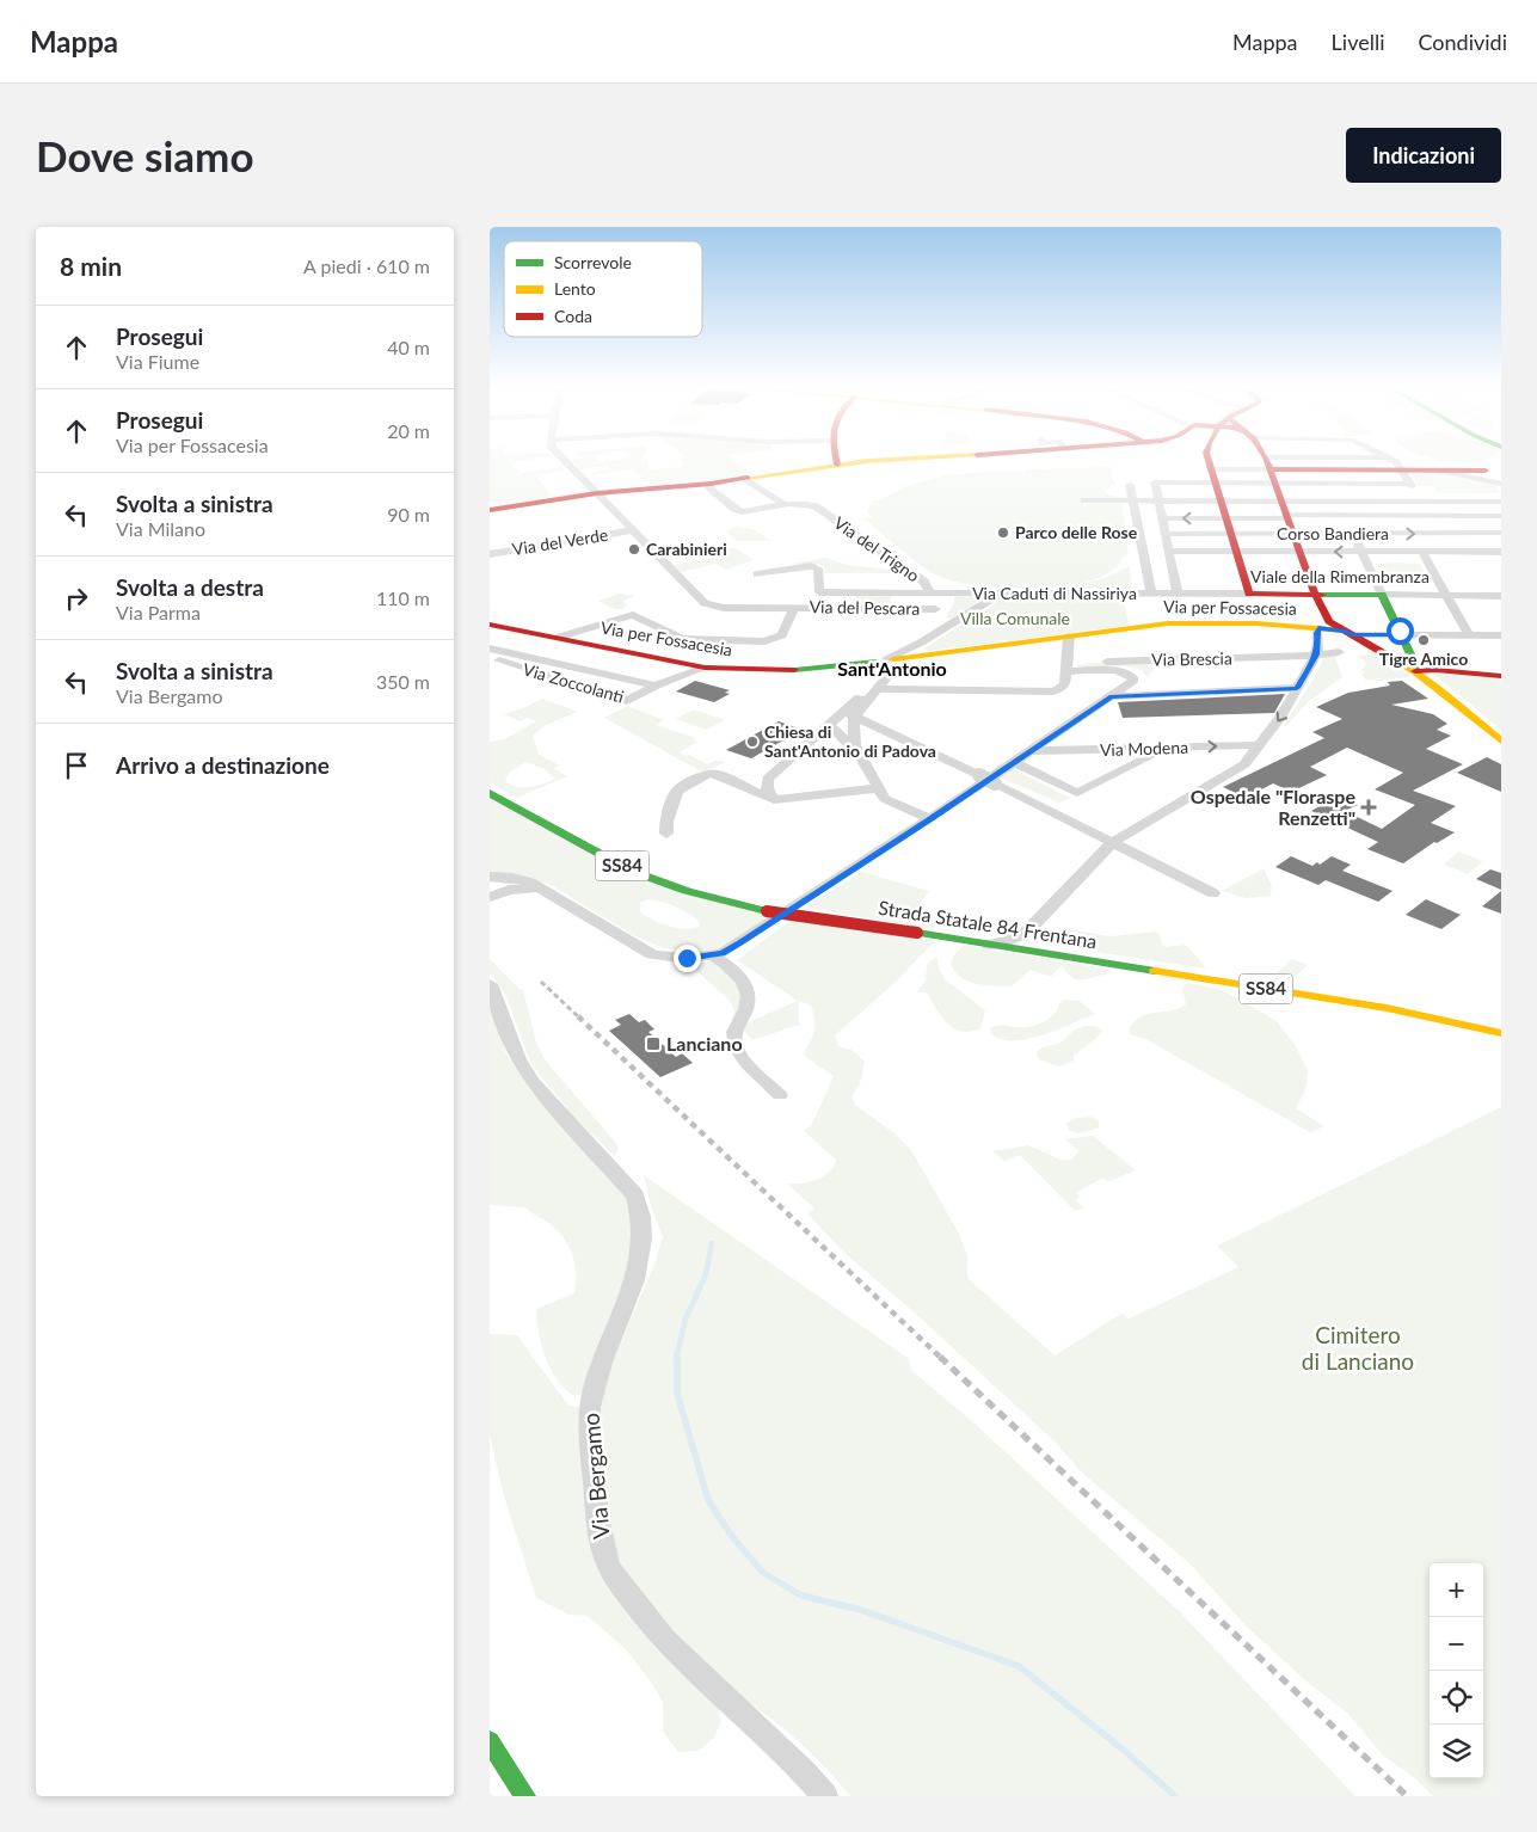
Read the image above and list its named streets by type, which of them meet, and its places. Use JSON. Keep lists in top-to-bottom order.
{
  "streets": {
    "street": [
      "Corso Bandiera",
      "Via del Verde",
      "Via del Trigno",
      "Viale della Rimembranza",
      "Via Caduti di Nassiriya",
      "Via del Pescara",
      "Via per Fossacesia",
      "Via Brescia",
      "Via Zoccolanti",
      "Via Modena",
      "SS84",
      "Strada Statale 84 Frentana",
      "Via Bergamo"
    ]
  },
  "crossings": [
    ["Via del Verde", "Via del Pescara"],
    ["Via del Trigno", "Via Caduti di Nassiriya"],
    ["Viale della Rimembranza", "Via Caduti di Nassiriya"],
    ["Via per Fossacesia", "Via Zoccolanti"]
  ],
  "districts": ["Sant'Antonio"],
  "parks": ["Villa Comunale", "Cimitero di Lanciano"],
  "places": {
    "other": [
      "Parco delle Rose",
      "Carabinieri",
      "Tigre Amico",
      "Chiesa di Sant'Antonio di Padova"
    ],
    "health": ["Ospedale \"Floraspe Renzetti\""],
    "transit": ["Lanciano"]
  },
  "legend": ["Scorrevole", "Lento", "Coda"],
  "page": {
    "header": "Mappa",
    "nav": ["Mappa", "Livelli", "Condividi"],
    "buttons": "Indicazioni",
    "title": "Dove siamo",
    "heading": ["8 min", "A piedi · 610 m"],
    "list": [
      ["Prosegui", "Via Fiume", "40 m"],
      ["Prosegui", "Via per Fossacesia", "20 m"],
      ["Svolta a sinistra", "Via Milano", "90 m"],
      ["Svolta a destra", "Via Parma", "110 m"],
      ["Svolta a sinistra", "Via Bergamo", "350 m"],
      "Arrivo a destinazione"
    ],
    "map_buttons": ["+", "−"]
  }
}
